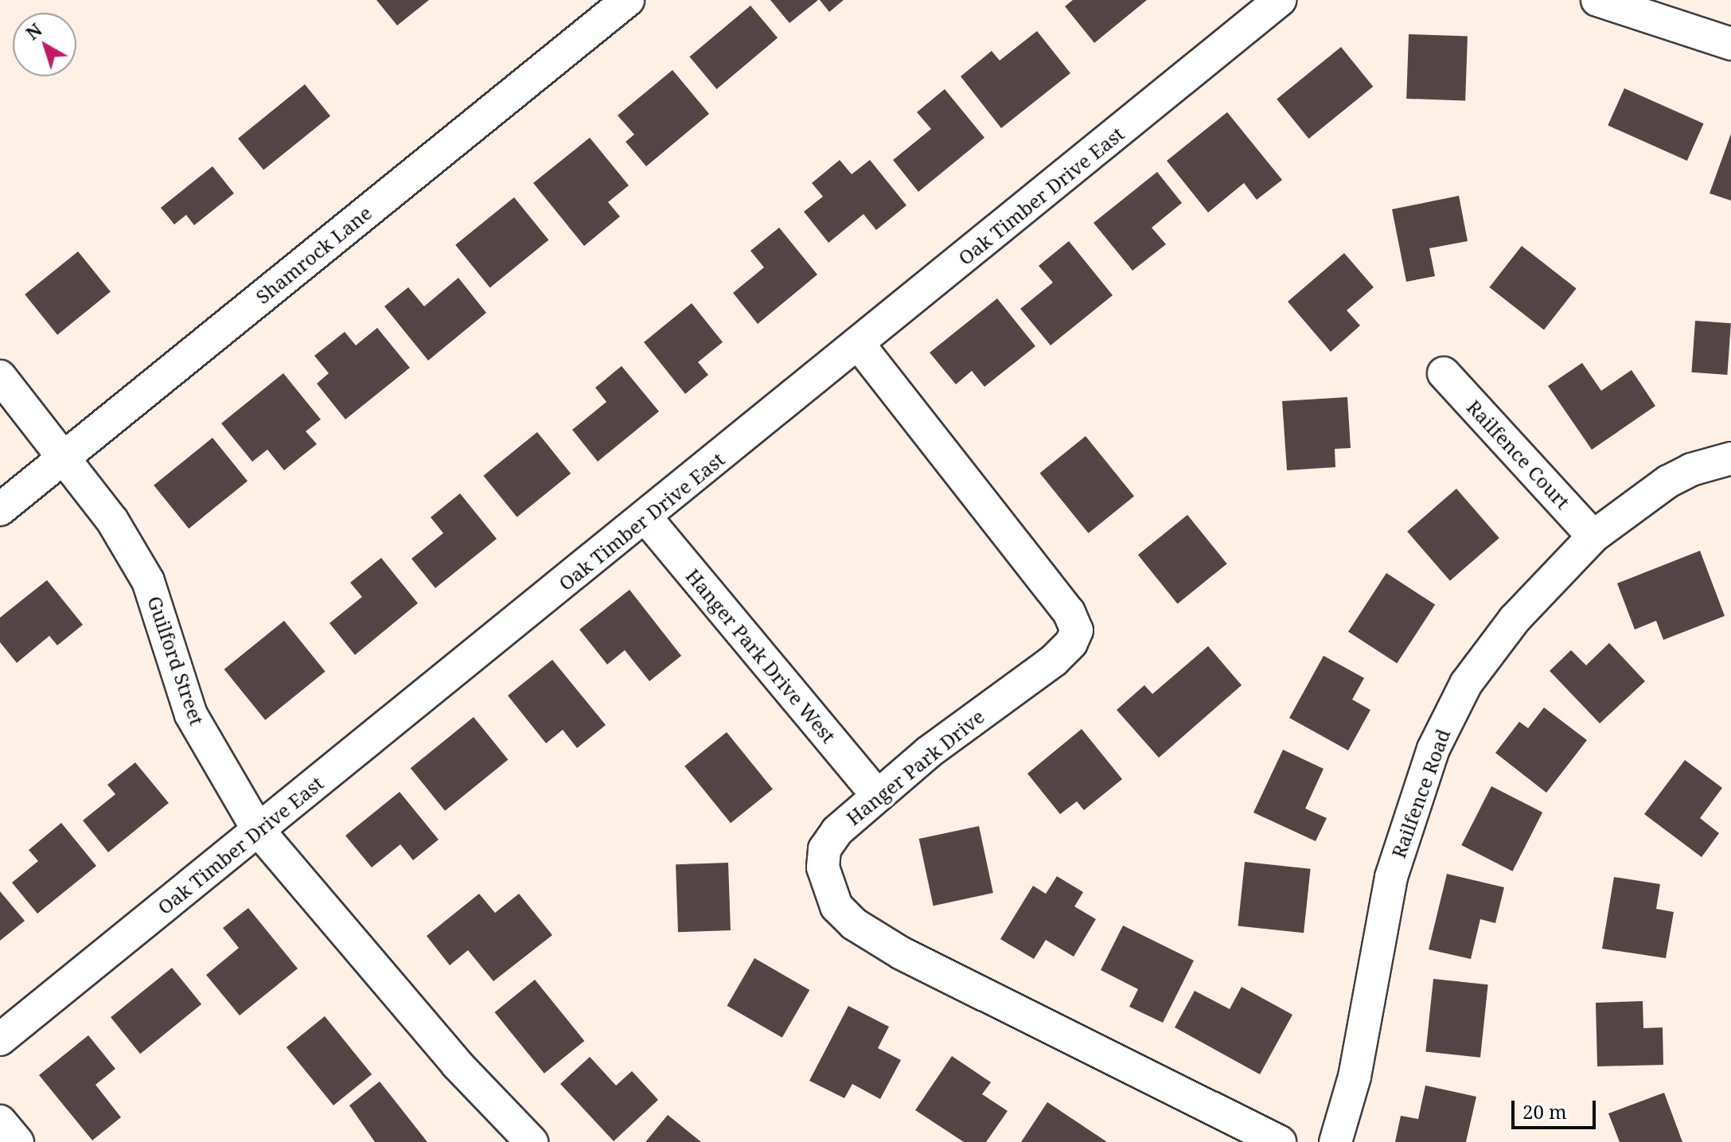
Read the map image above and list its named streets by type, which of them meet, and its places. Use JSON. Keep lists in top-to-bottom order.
{
  "streets": {
    "street": [
      "Oak Timber Drive East",
      "Shamrock Lane",
      "Railfence Court",
      "Hanger Park Drive West",
      "Guilford Street",
      "Hanger Park Drive",
      "Railfence Road"
    ]
  },
  "crossings": [
    ["Oak Timber Drive East", "Hanger Park Drive West"],
    ["Oak Timber Drive East", "Guilford Street"],
    ["Oak Timber Drive East", "Hanger Park Drive"],
    ["Shamrock Lane", "Guilford Street"],
    ["Railfence Court", "Railfence Road"],
    ["Hanger Park Drive West", "Hanger Park Drive"]
  ],
  "scale_bar": "20 m",
  "north": "top left"
}
